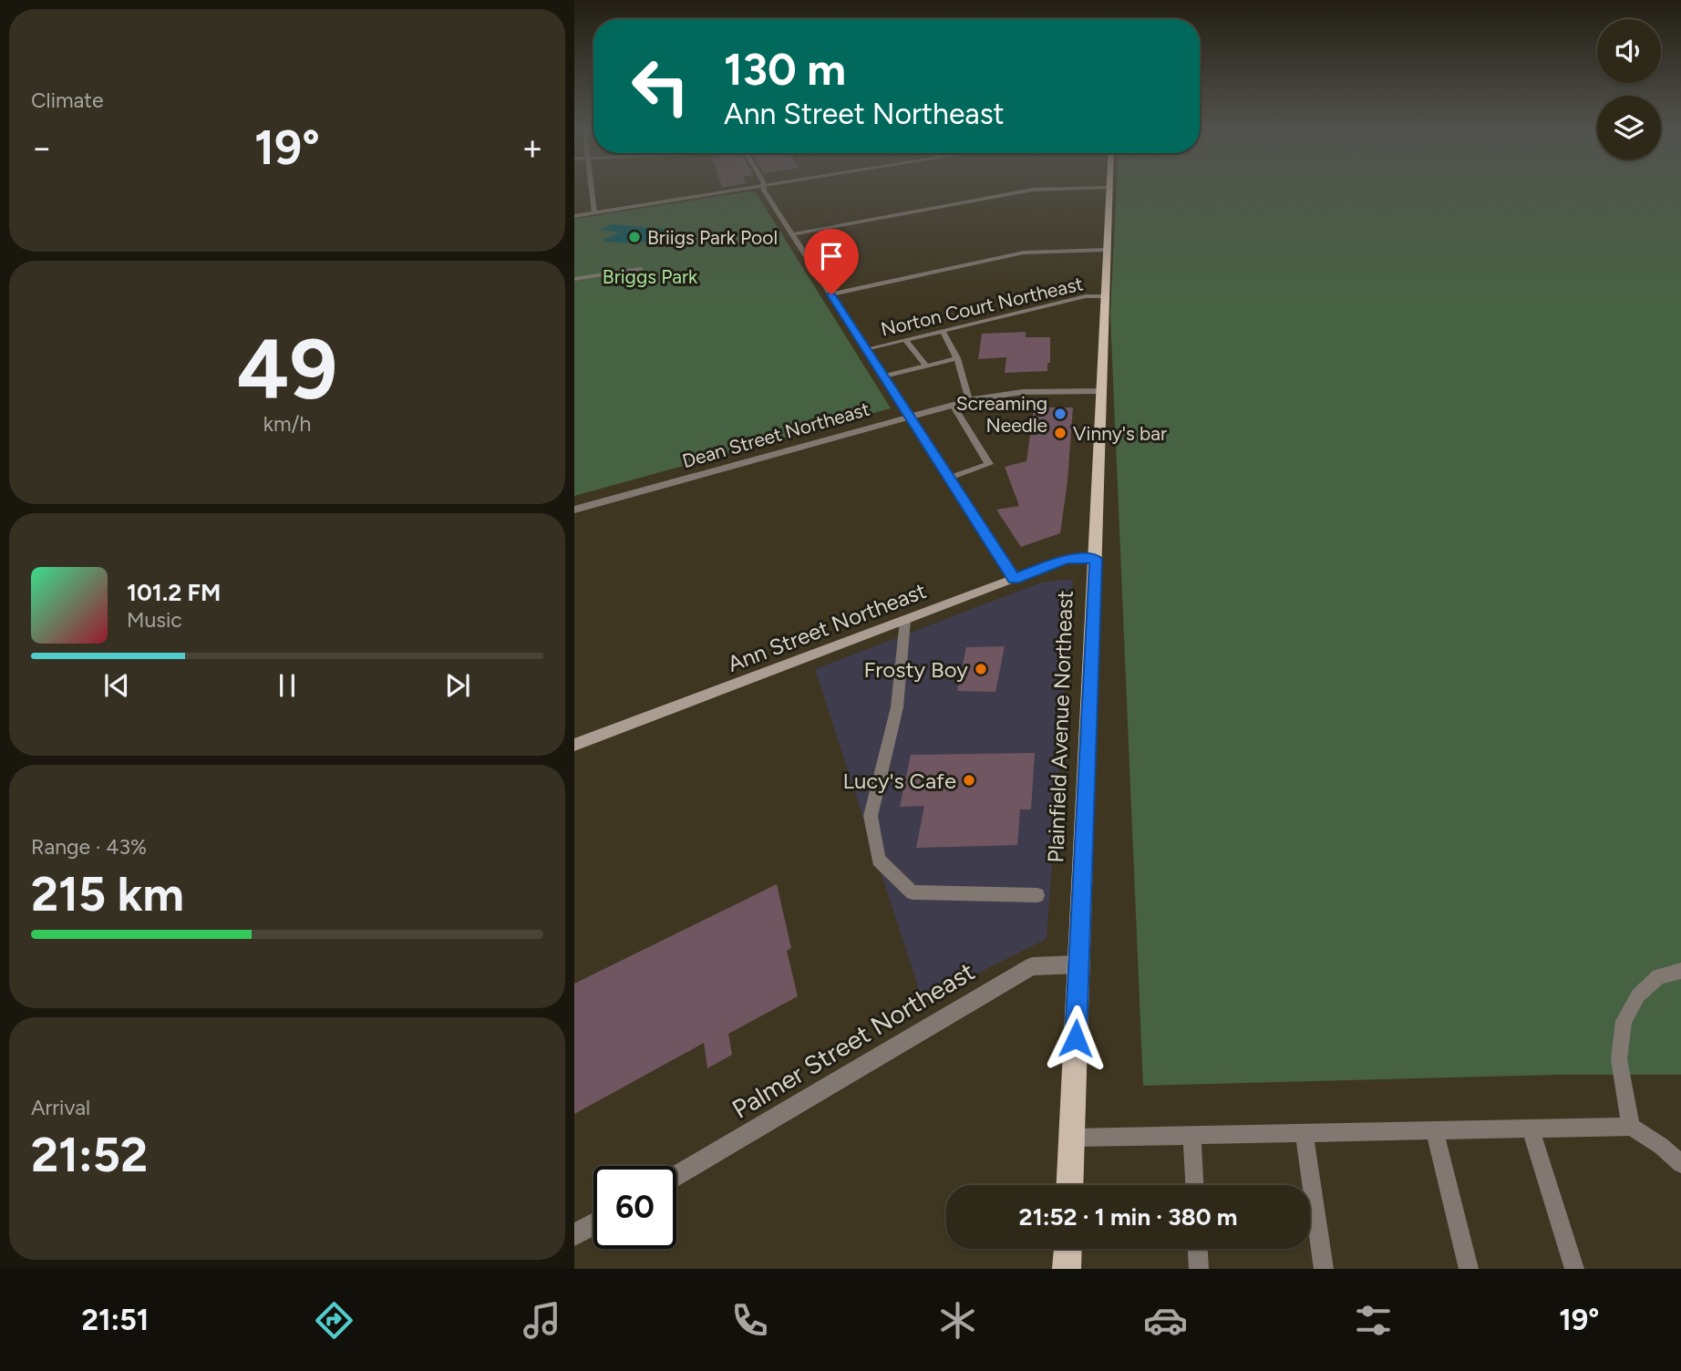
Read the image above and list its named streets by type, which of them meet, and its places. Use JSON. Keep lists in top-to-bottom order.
{
  "streets": {
    "main road": ["Ann Street Northeast", "Plainfield Avenue Northeast"],
    "street": ["Dean Street Northeast", "Palmer Street Northeast"],
    "lane": ["Norton Court Northeast"]
  },
  "crossings": [
    ["Norton Court Northeast", "Plainfield Avenue Northeast"],
    ["Dean Street Northeast", "Plainfield Avenue Northeast"],
    ["Ann Street Northeast", "Plainfield Avenue Northeast"],
    ["Plainfield Avenue Northeast", "Palmer Street Northeast"]
  ],
  "parks": ["Briggs Park"],
  "places": [
    "Briigs Park Pool",
    "Screaming Needle",
    "Vinny's bar",
    "Frosty Boy",
    "Lucy's Cafe"
  ],
  "page": {
    "tile": [
      "Climate",
      ["49", "km/h"],
      ["Range · 43%", "215 km"],
      ["Arrival", "21:52"]
    ],
    "turn": ["130 m", "Ann Street Northeast"],
    "heat": ["−", "19°", "+"],
    "song": ["101.2 FM", "Music"],
    "limit": "60",
    "trip": "21:52 · 1 min · 380 m",
    "tabs": ["21:51", "19°"]
  }
}
